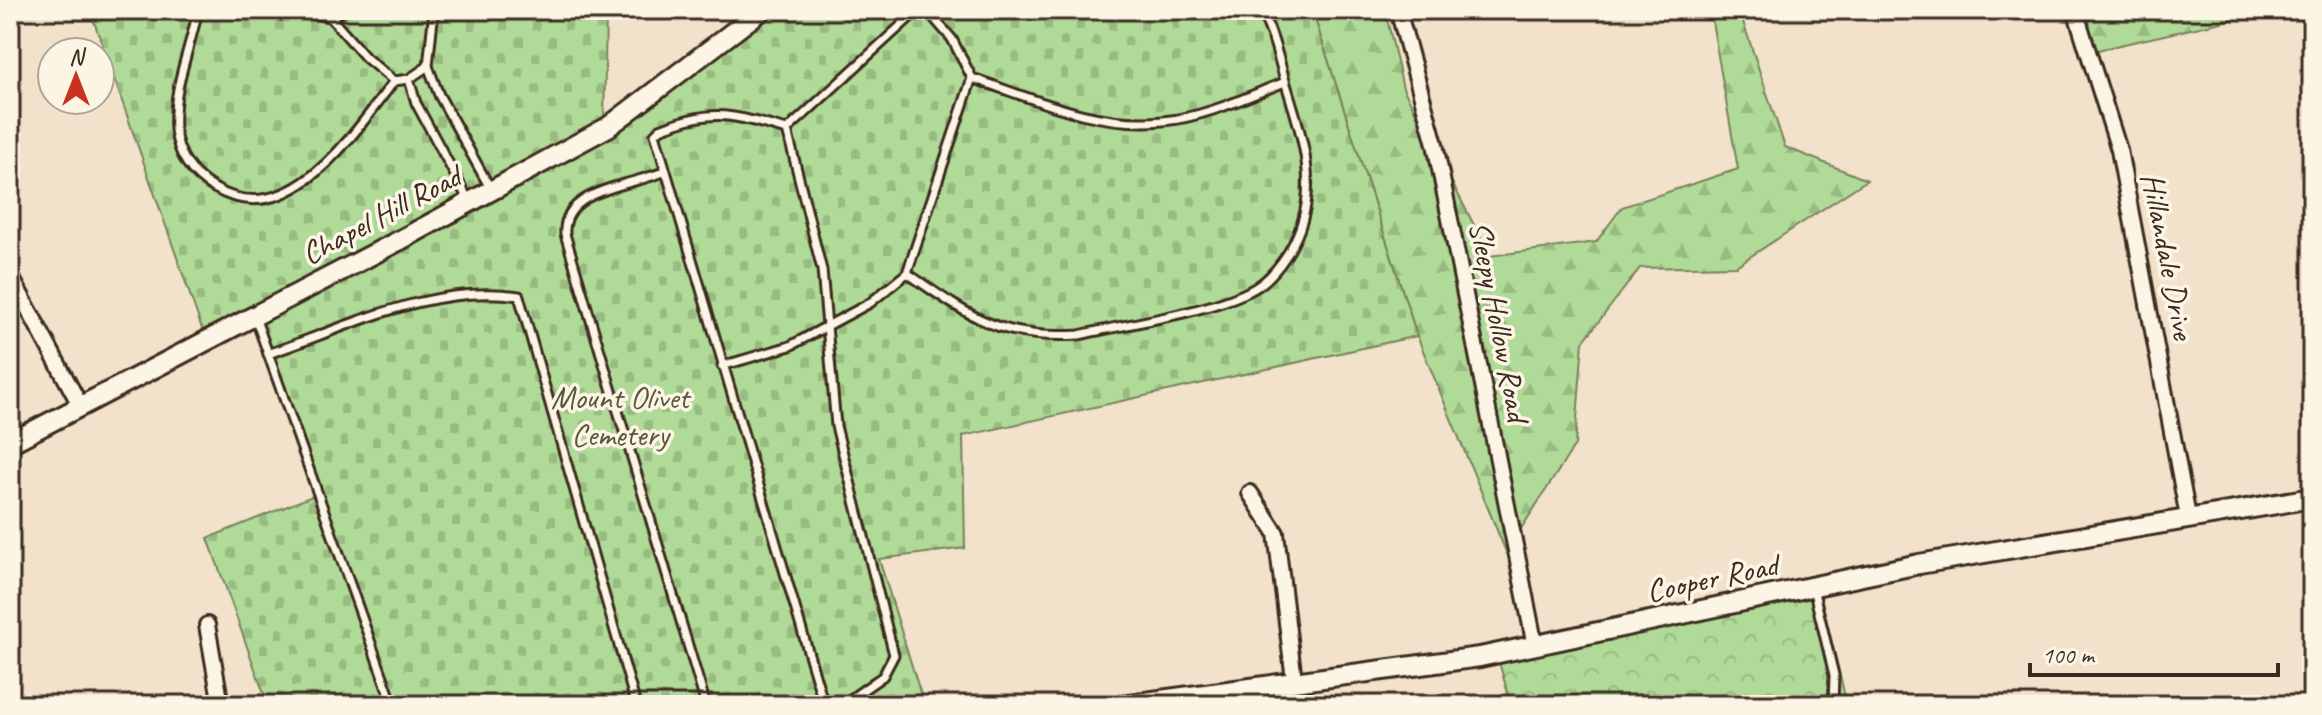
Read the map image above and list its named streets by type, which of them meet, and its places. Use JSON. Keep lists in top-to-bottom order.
{
  "streets": {
    "street": [
      "Chapel Hill Road",
      "Hillandale Drive",
      "Sleepy Hollow Road",
      "Cooper Road"
    ]
  },
  "crossings": [
    ["Hillandale Drive", "Cooper Road"],
    ["Sleepy Hollow Road", "Cooper Road"]
  ],
  "parks": ["Mount Olivet Cemetery"],
  "scale_bar": "100 m",
  "north": "top"
}
